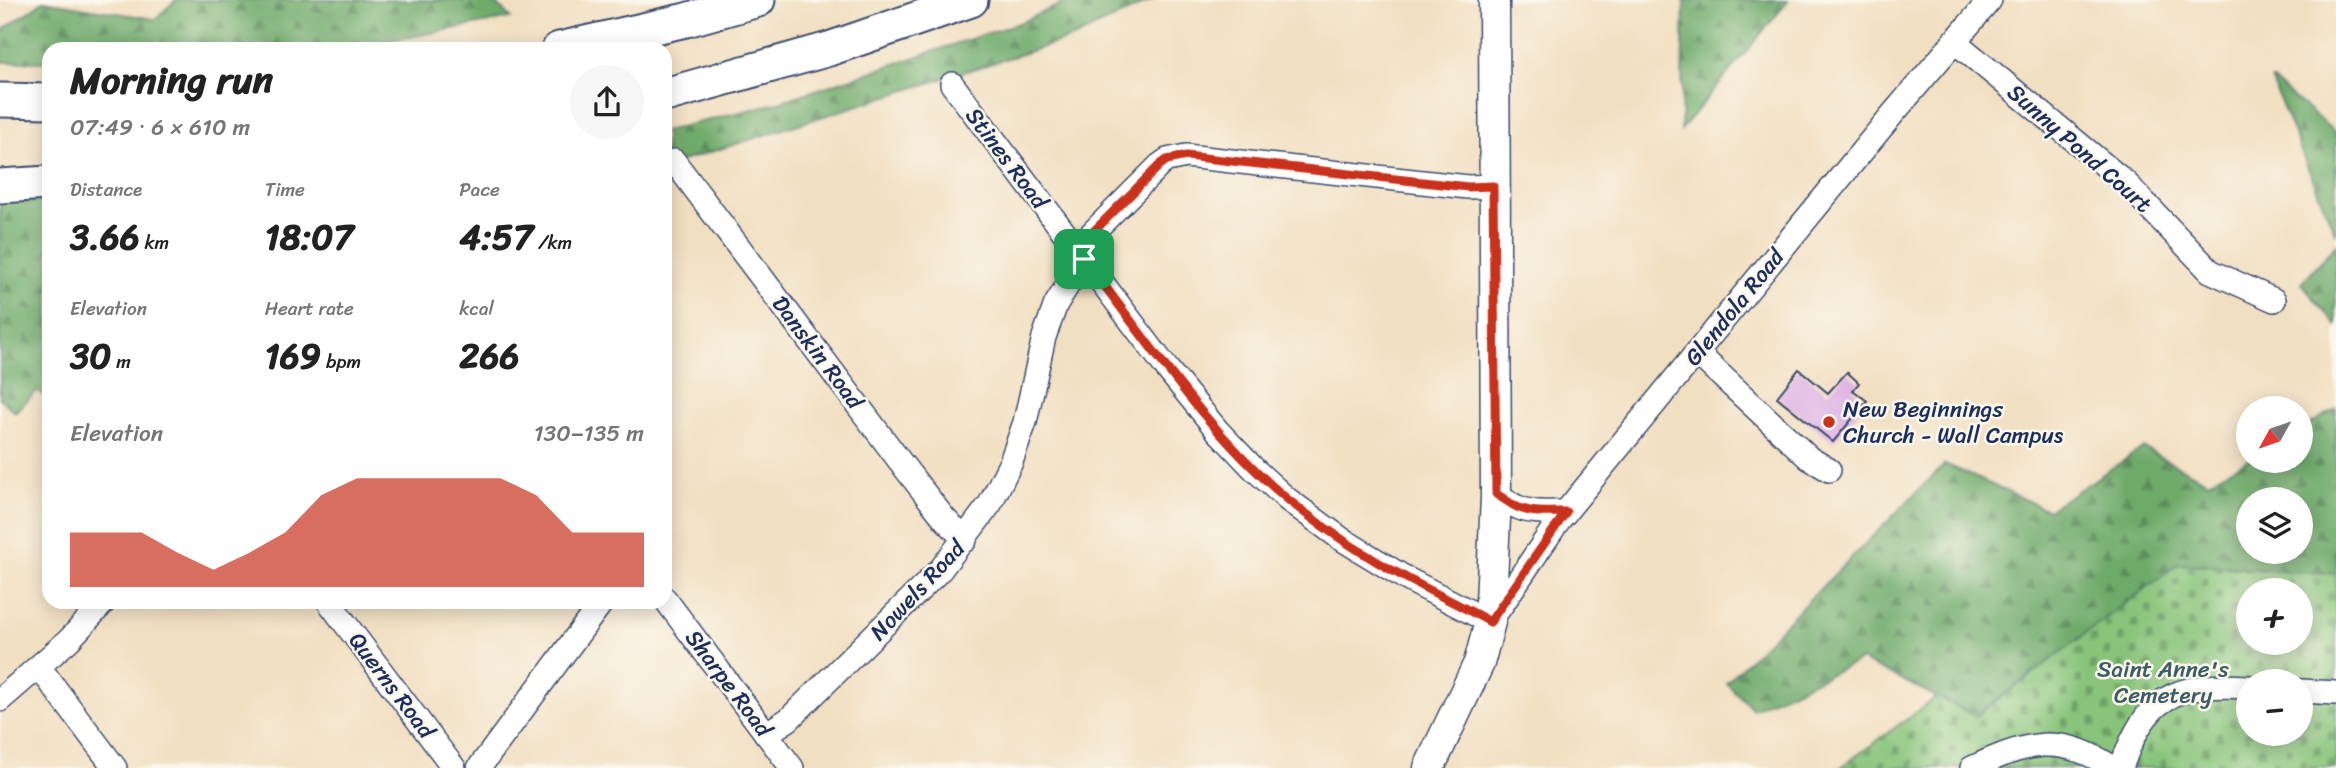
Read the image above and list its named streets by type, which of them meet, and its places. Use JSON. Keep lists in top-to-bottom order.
{
  "streets": {
    "street": [
      "Sunny Pond Court",
      "Stines Road",
      "Glendola Road",
      "Danskin Road",
      "Nowels Road",
      "Sharpe Road",
      "Querns Road"
    ]
  },
  "crossings": [
    ["Sunny Pond Court", "Glendola Road"],
    ["Stines Road", "Glendola Road"],
    ["Stines Road", "Nowels Road"],
    ["Danskin Road", "Nowels Road"],
    ["Nowels Road", "Sharpe Road"]
  ],
  "parks": ["Saint Anne's Cemetery"],
  "places": ["New Beginnings Church - Wall Campus"],
  "north": "bottom left",
  "page": {
    "heading": ["Morning run", "07:49 · 6 × 610 m"],
    "stats": [
      ["Distance", "3.66 km"],
      ["Time", "18:07"],
      ["Pace", "4:57 /km"],
      ["Elevation", "30 m"],
      ["Heart rate", "169 bpm"],
      ["kcal", "266"]
    ],
    "map_buttons": ["+", "−"],
    "chart": ["Elevation", "130–135 m"]
  }
}
